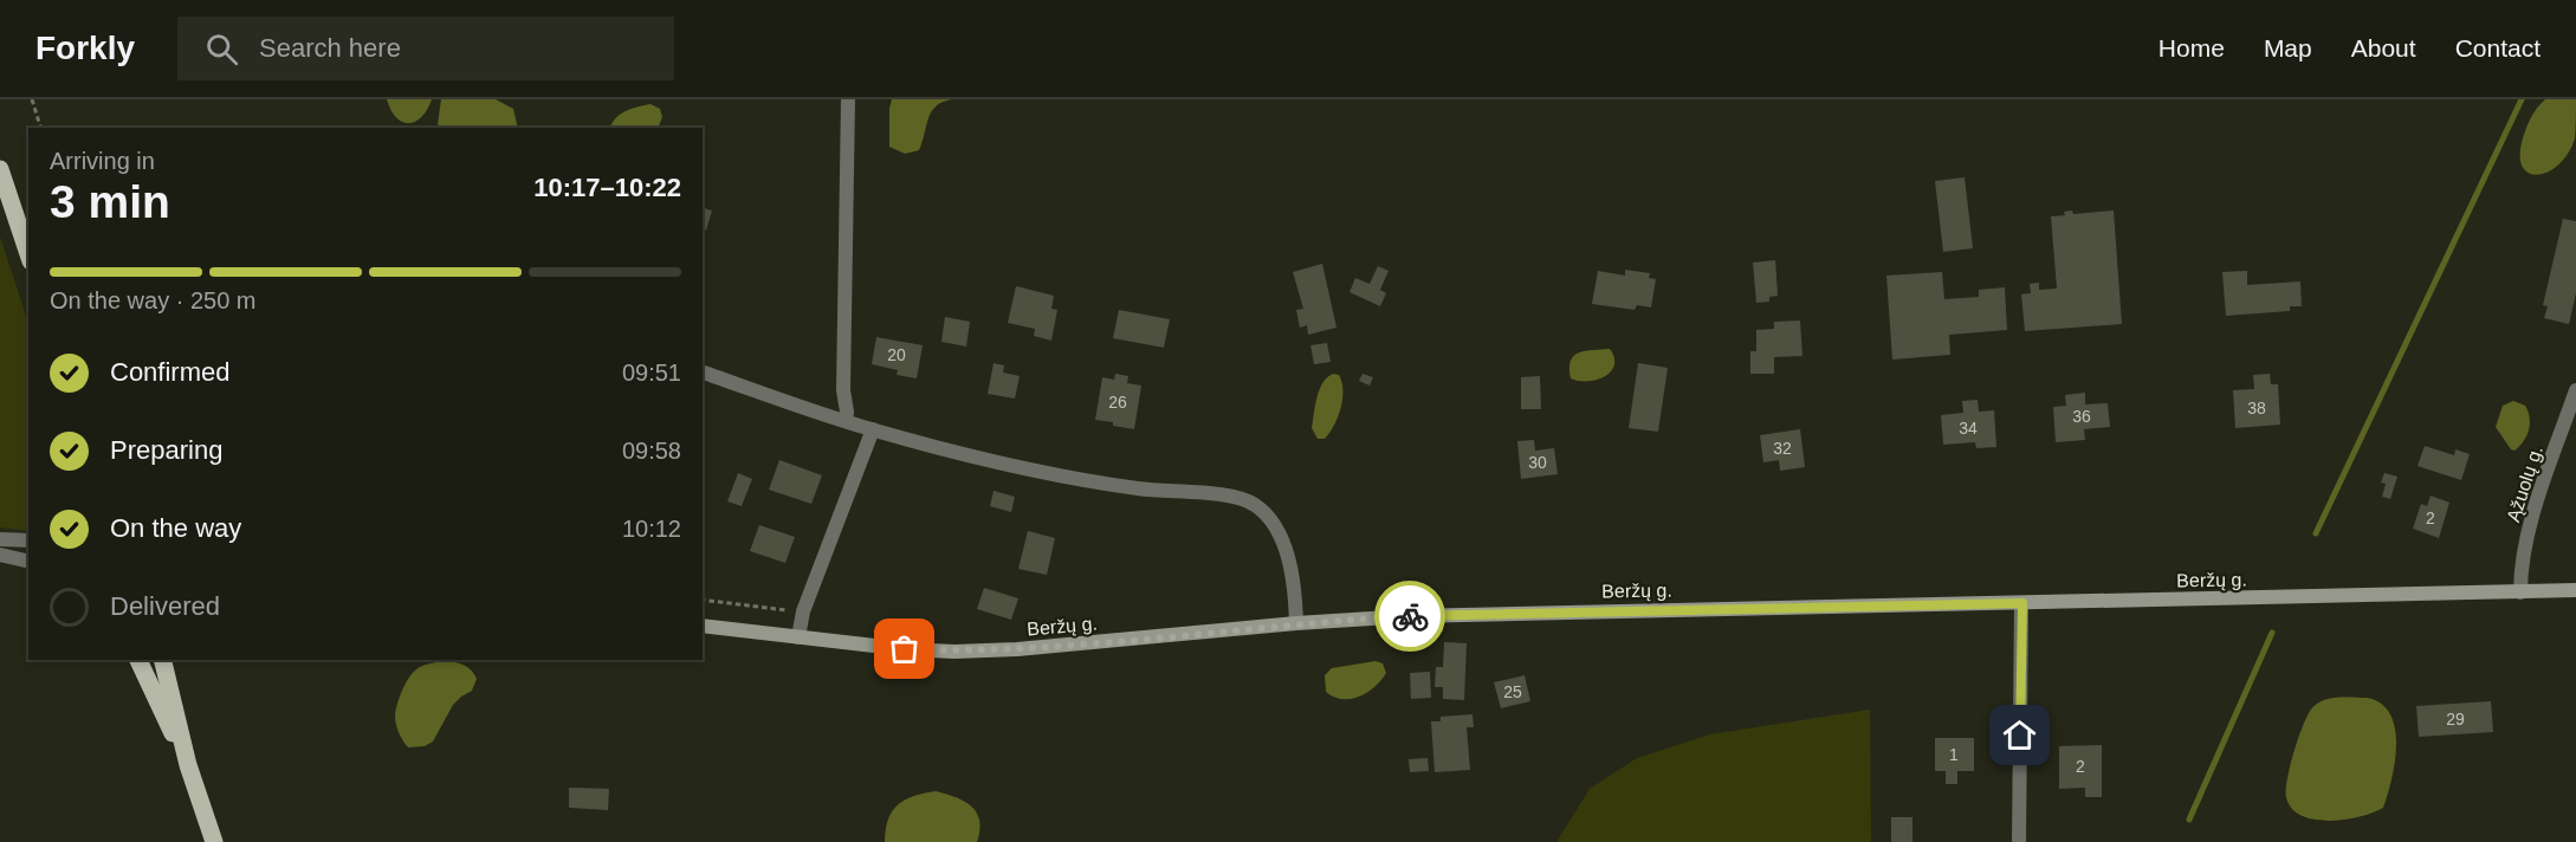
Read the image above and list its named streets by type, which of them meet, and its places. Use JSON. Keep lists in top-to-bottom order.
{
  "streets": {
    "main road": ["Beržų g."],
    "street": ["Ąžuolų g."]
  },
  "crossings": [
    ["Ąžuolų g.", "Beržų g."]
  ],
  "house_numbers": [
    "20",
    "26",
    "38",
    "36",
    "34",
    "32",
    "30",
    "2",
    "25",
    "29",
    "1",
    "2"
  ],
  "page": {
    "header": "Forkly",
    "search": "Search here",
    "nav": [
      "Home",
      "Map",
      "About",
      "Contact"
    ],
    "heading": ["3 min", "Arriving in", "10:17–10:22"],
    "bar": "On the way · 250 m",
    "list": [
      ["Confirmed", "09:51"],
      ["Preparing", "09:58"],
      ["On the way", "10:12"],
      "Delivered"
    ]
  }
}
